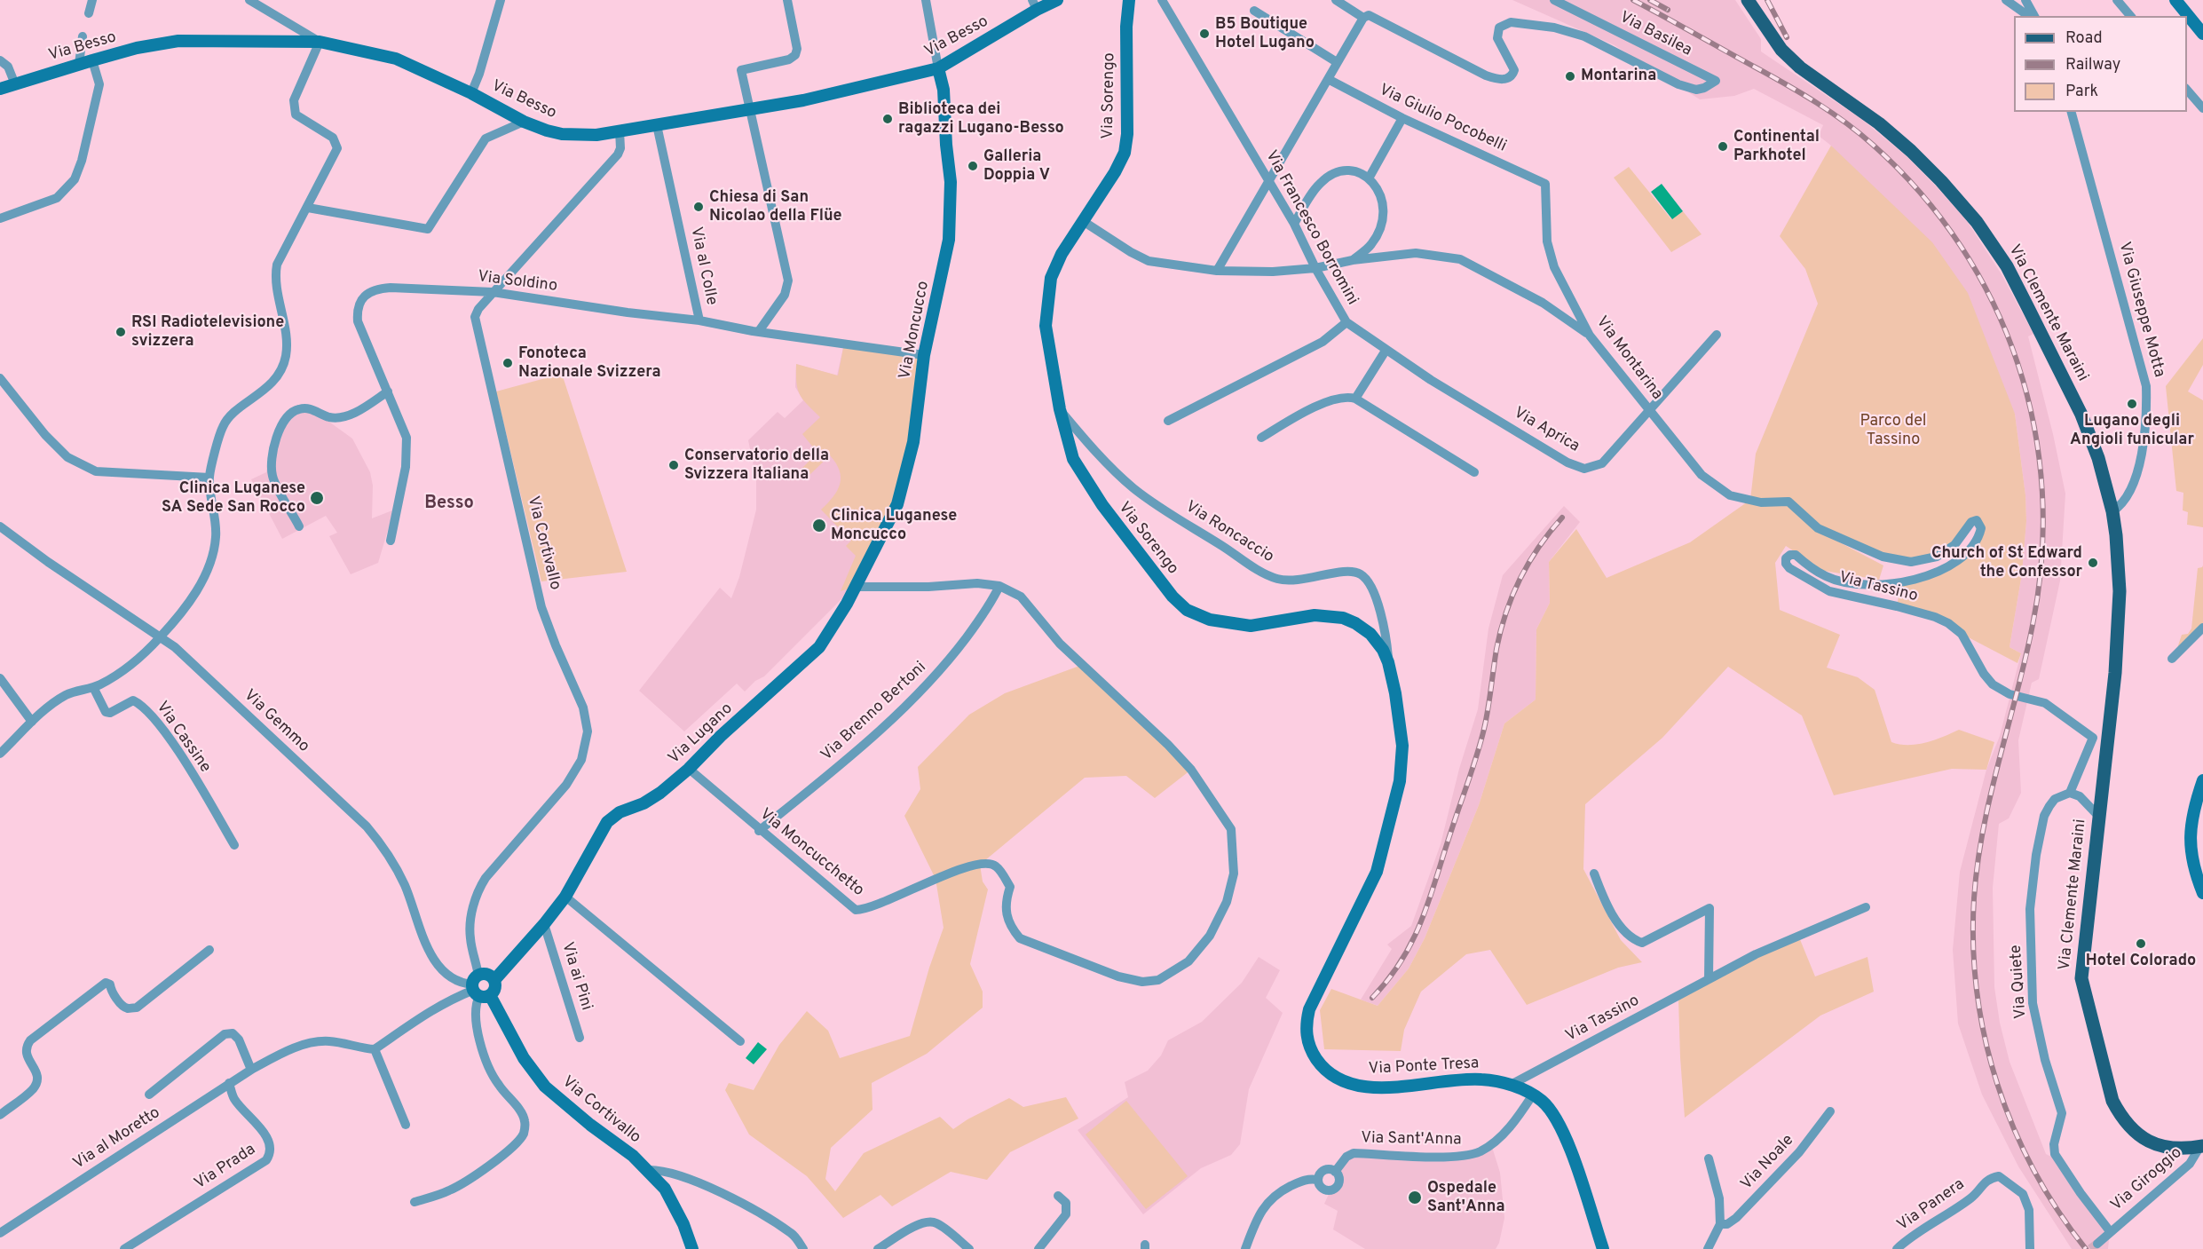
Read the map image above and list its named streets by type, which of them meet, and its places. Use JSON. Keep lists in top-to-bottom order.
{
  "streets": {
    "main road": [
      "Via Besso",
      "Via Sorengo",
      "Via Clemente Maraini",
      "Via Moncucco",
      "Via Cortivallo",
      "Via Lugano",
      "Via Ponte Tresa"
    ],
    "street": [
      "Via Basilea",
      "Via Giulio Pocobelli",
      "Via Francesco Borromini",
      "Via al Colle",
      "Via Soldino",
      "Via Giuseppe Motta",
      "Via Montarina",
      "Via Aprica",
      "Via Roncaccio",
      "Via Tassino",
      "Via Brenno Bertoni",
      "Via Gemmo",
      "Via Cassine",
      "Via Moncucchetto",
      "Via ai Pini",
      "Via Quiete",
      "Via al Moretto",
      "Via Sant'Anna",
      "Via Noale",
      "Via Prada",
      "Via Giroggio",
      "Via Panera"
    ]
  },
  "crossings": [
    ["Via Besso", "Via al Colle"],
    ["Via Besso", "Via Moncucco"],
    ["Via Besso", "Via Cortivallo"],
    ["Via Sorengo", "Via Roncaccio"],
    ["Via Sorengo", "Via Ponte Tresa"],
    ["Via Giulio Pocobelli", "Via Montarina"],
    ["Via Francesco Borromini", "Via Aprica"],
    ["Via al Colle", "Via Soldino"],
    ["Via Soldino", "Via Moncucco"],
    ["Via Soldino", "Via Cortivallo"],
    ["Via Giuseppe Motta", "Via Clemente Maraini"],
    ["Via Clemente Maraini", "Via Giroggio"],
    ["Via Moncucco", "Via Lugano"],
    ["Via Montarina", "Via Aprica"],
    ["Via Montarina", "Via Tassino"],
    ["Via Cortivallo", "Via Gemmo"],
    ["Via Cortivallo", "Via Lugano"],
    ["Via Tassino", "Via Ponte Tresa"],
    ["Via Brenno Bertoni", "Via Moncucchetto"],
    ["Via Gemmo", "Via Lugano"],
    ["Via Lugano", "Via Moncucchetto"],
    ["Via Lugano", "Via ai Pini"],
    ["Via Quiete", "Via Giroggio"],
    ["Via Ponte Tresa", "Via Sant'Anna"],
    ["Via al Moretto", "Via Prada"]
  ],
  "districts": ["Besso"],
  "parks": ["Parco del Tassino"],
  "places": [
    "B5 Boutique Hotel Lugano",
    "Montarina",
    "Biblioteca dei ragazzi Lugano-Besso",
    "Continental Parkhotel",
    "Galleria Doppia V",
    "Chiesa di San Nicolao della Flüe",
    "RSI Radiotelevisione svizzera",
    "Fonoteca Nazionale Svizzera",
    "Lugano degli Angioli funicular",
    "Conservatorio della Svizzera Italiana",
    "Clinica Luganese SA Sede San Rocco",
    "Clinica Luganese Moncucco",
    "Church of St Edward the Confessor",
    "Hotel Colorado",
    "Ospedale Sant'Anna"
  ],
  "legend": ["Road", "Railway", "Park"]
}
